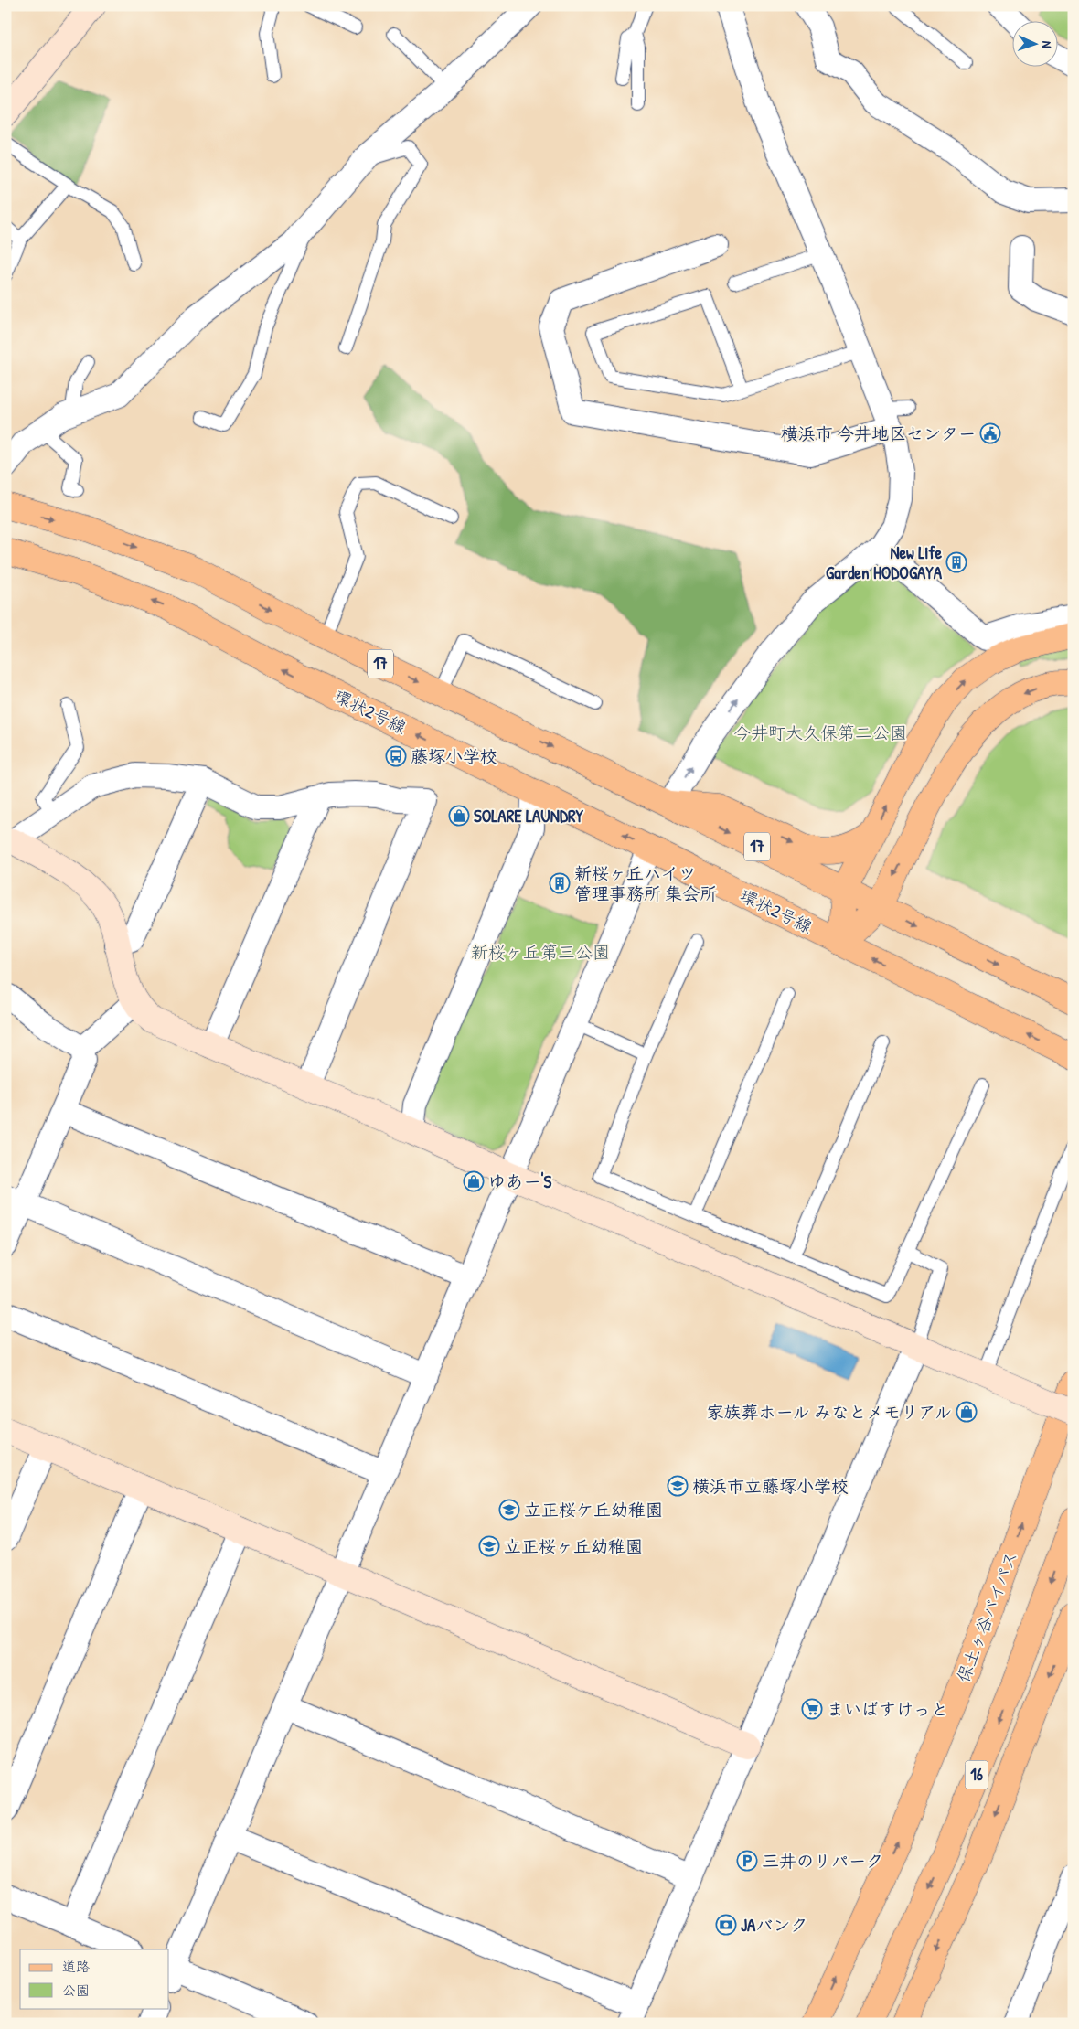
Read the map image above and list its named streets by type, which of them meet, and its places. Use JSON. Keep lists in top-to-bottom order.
{
  "streets": {
    "main road": [
      "17",
      "環状2号線",
      "保土ヶ谷バイパス",
      "16"
    ]
  },
  "parks": ["今井町大久保第二公園", "新桜ヶ丘第三公園"],
  "places": {
    "public building": ["横浜市 今井地区センター"],
    "building": ["New Life Garden HODOGAYA", "新桜ヶ丘ハイツ 管理事務所 集会所"],
    "bus stop": ["藤塚小学校"],
    "shop": ["SOLARE LAUNDRY", "ゆあー'S", "家族葬ホール みなとメモリアル"],
    "school or university": ["横浜市立藤塚小学校", "立正桜ケ丘幼稚園", "立正桜ヶ丘幼稚園"],
    "supermarket": ["まいばすけっと"],
    "parking": ["三井のリパーク"],
    "bank": ["JAバンク"]
  },
  "legend": ["道路", "公園"],
  "north": "right"
}
